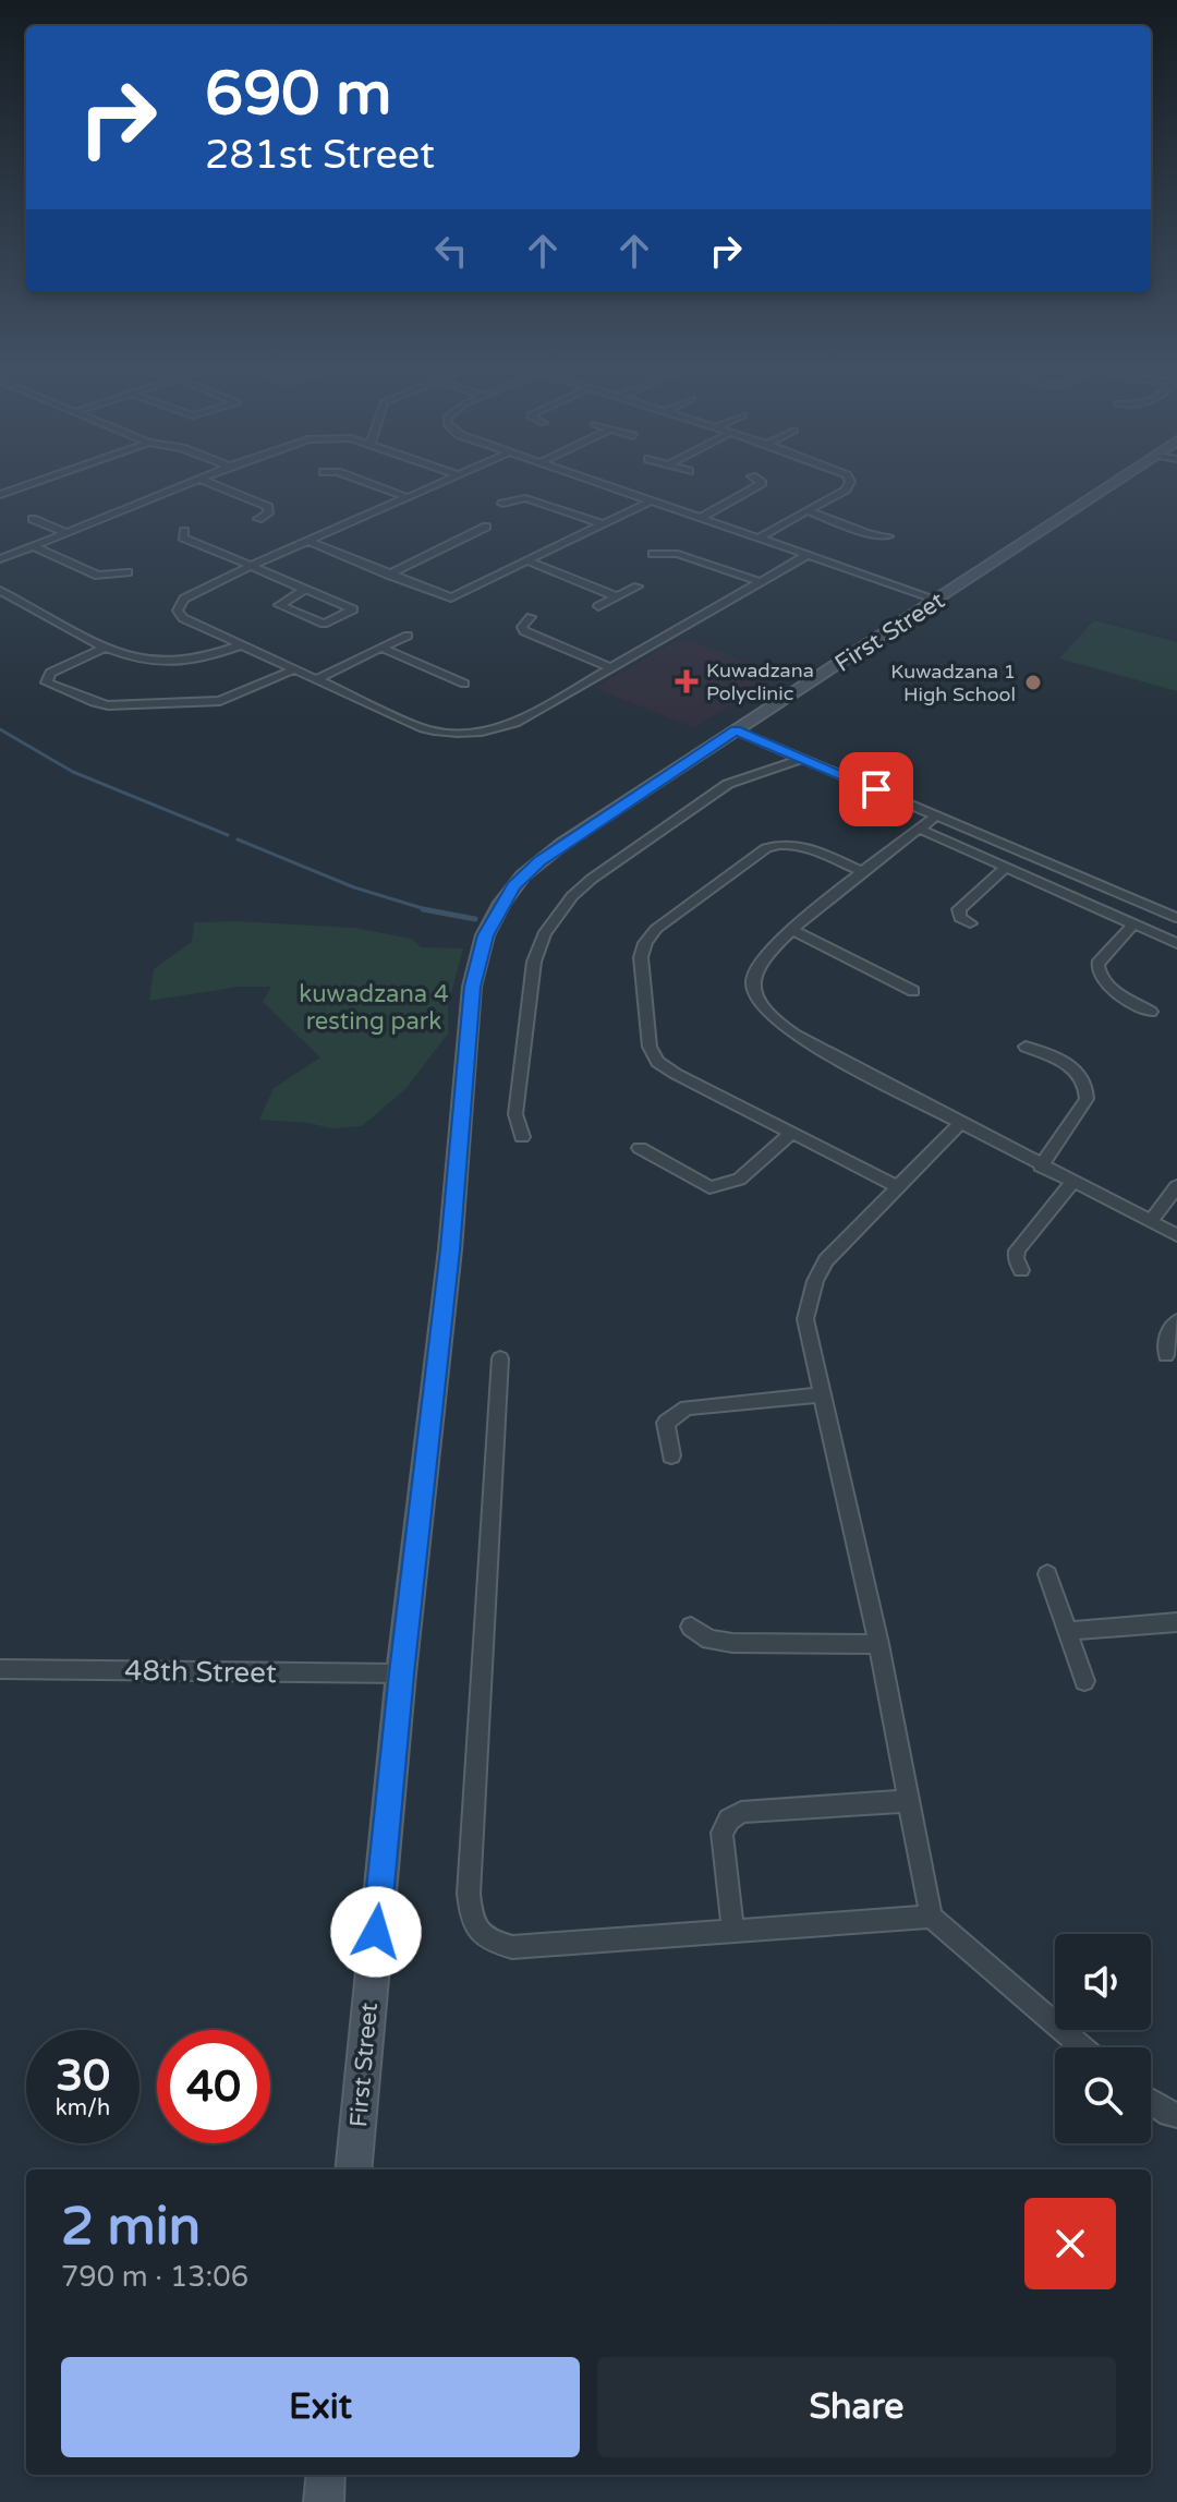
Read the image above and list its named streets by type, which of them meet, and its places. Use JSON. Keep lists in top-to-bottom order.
{
  "streets": {
    "street": ["First Street", "48th Street"]
  },
  "crossings": [
    ["First Street", "48th Street"]
  ],
  "parks": ["kuwadzana 4 resting park"],
  "places": {
    "health": ["Kuwadzana Polyclinic"],
    "other": ["Kuwadzana 1 High School"]
  },
  "page": {
    "turn": ["690 m", "281st Street"],
    "speed": "30 km/h",
    "limit": "40",
    "heading": ["2 min", "790 m · 13:06"],
    "buttons": ["Exit", "Share"]
  }
}
